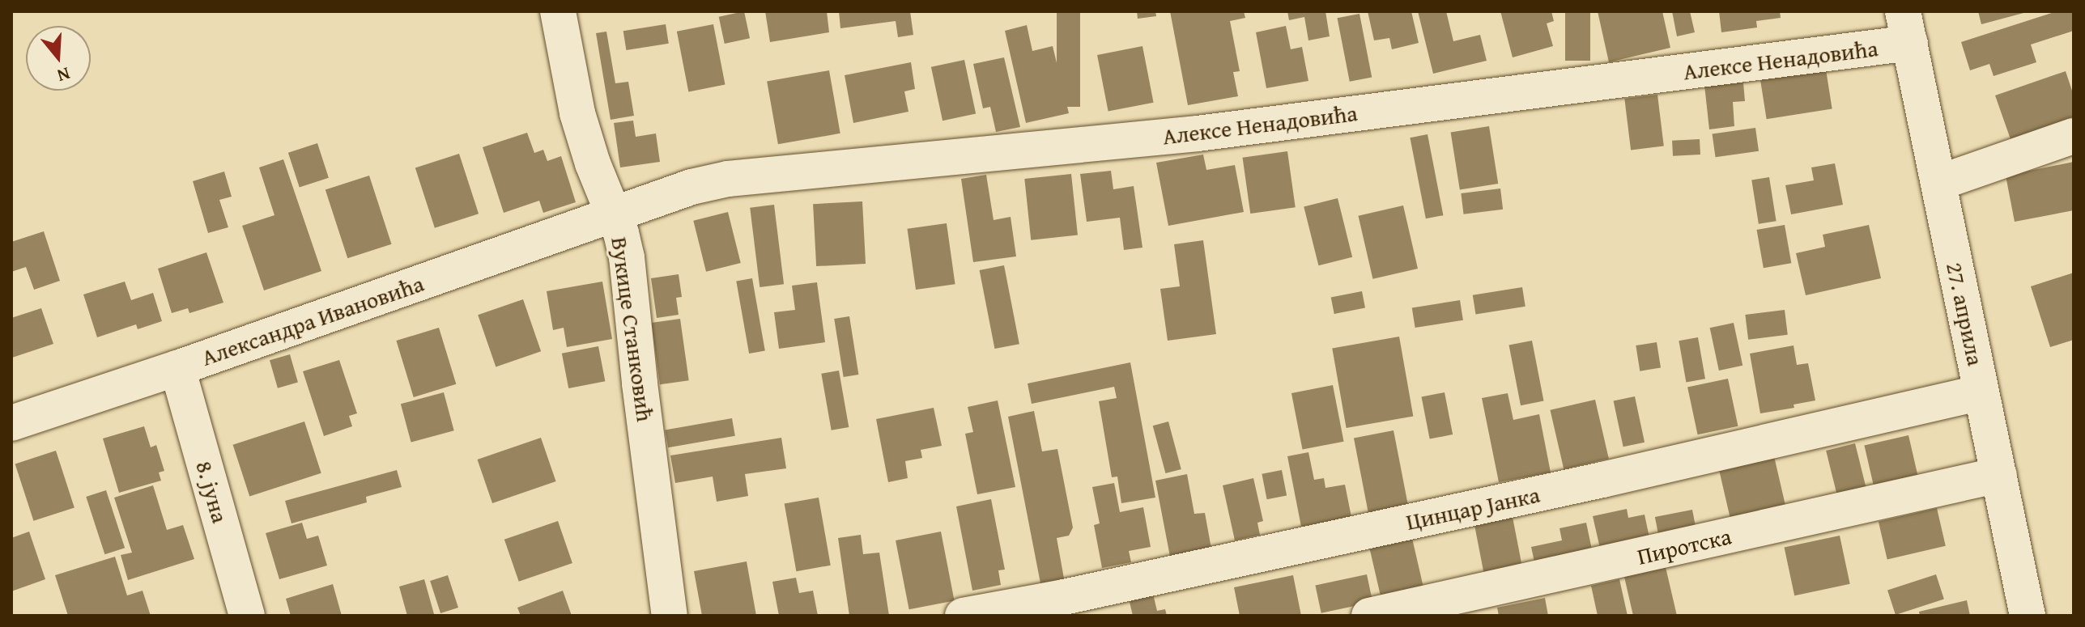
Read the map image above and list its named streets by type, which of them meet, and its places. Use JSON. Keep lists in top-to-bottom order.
{
  "streets": {
    "street": [
      "Алексе Ненадовића",
      "27. априла",
      "Александра Ивановића",
      "Вукице Станковић",
      "8. јуна",
      "Цинцар Јанка",
      "Пиротска"
    ]
  },
  "crossings": [
    ["Алексе Ненадовића", "27. априла"],
    ["Алексе Ненадовића", "Александра Ивановића"],
    ["Алексе Ненадовића", "Вукице Станковић"],
    ["27. априла", "Цинцар Јанка"],
    ["27. априла", "Пиротска"],
    ["Александра Ивановића", "Вукице Станковић"],
    ["Александра Ивановића", "8. јуна"]
  ],
  "north": "bottom"
}
